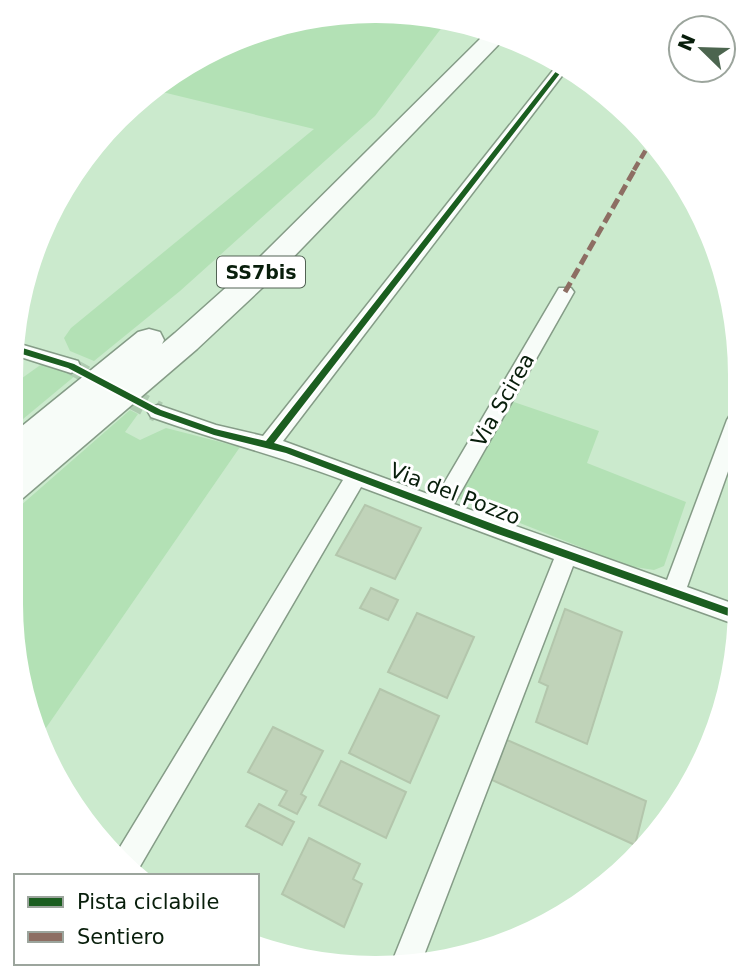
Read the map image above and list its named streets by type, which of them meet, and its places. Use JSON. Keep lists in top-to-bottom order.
{
  "streets": {
    "highway": ["SS7bis"],
    "street": ["Via Scirea", "Via del Pozzo"]
  },
  "crossings": [
    ["Via Scirea", "Via del Pozzo"]
  ],
  "legend": ["Pista ciclabile", "Sentiero"],
  "north": "top left"
}
